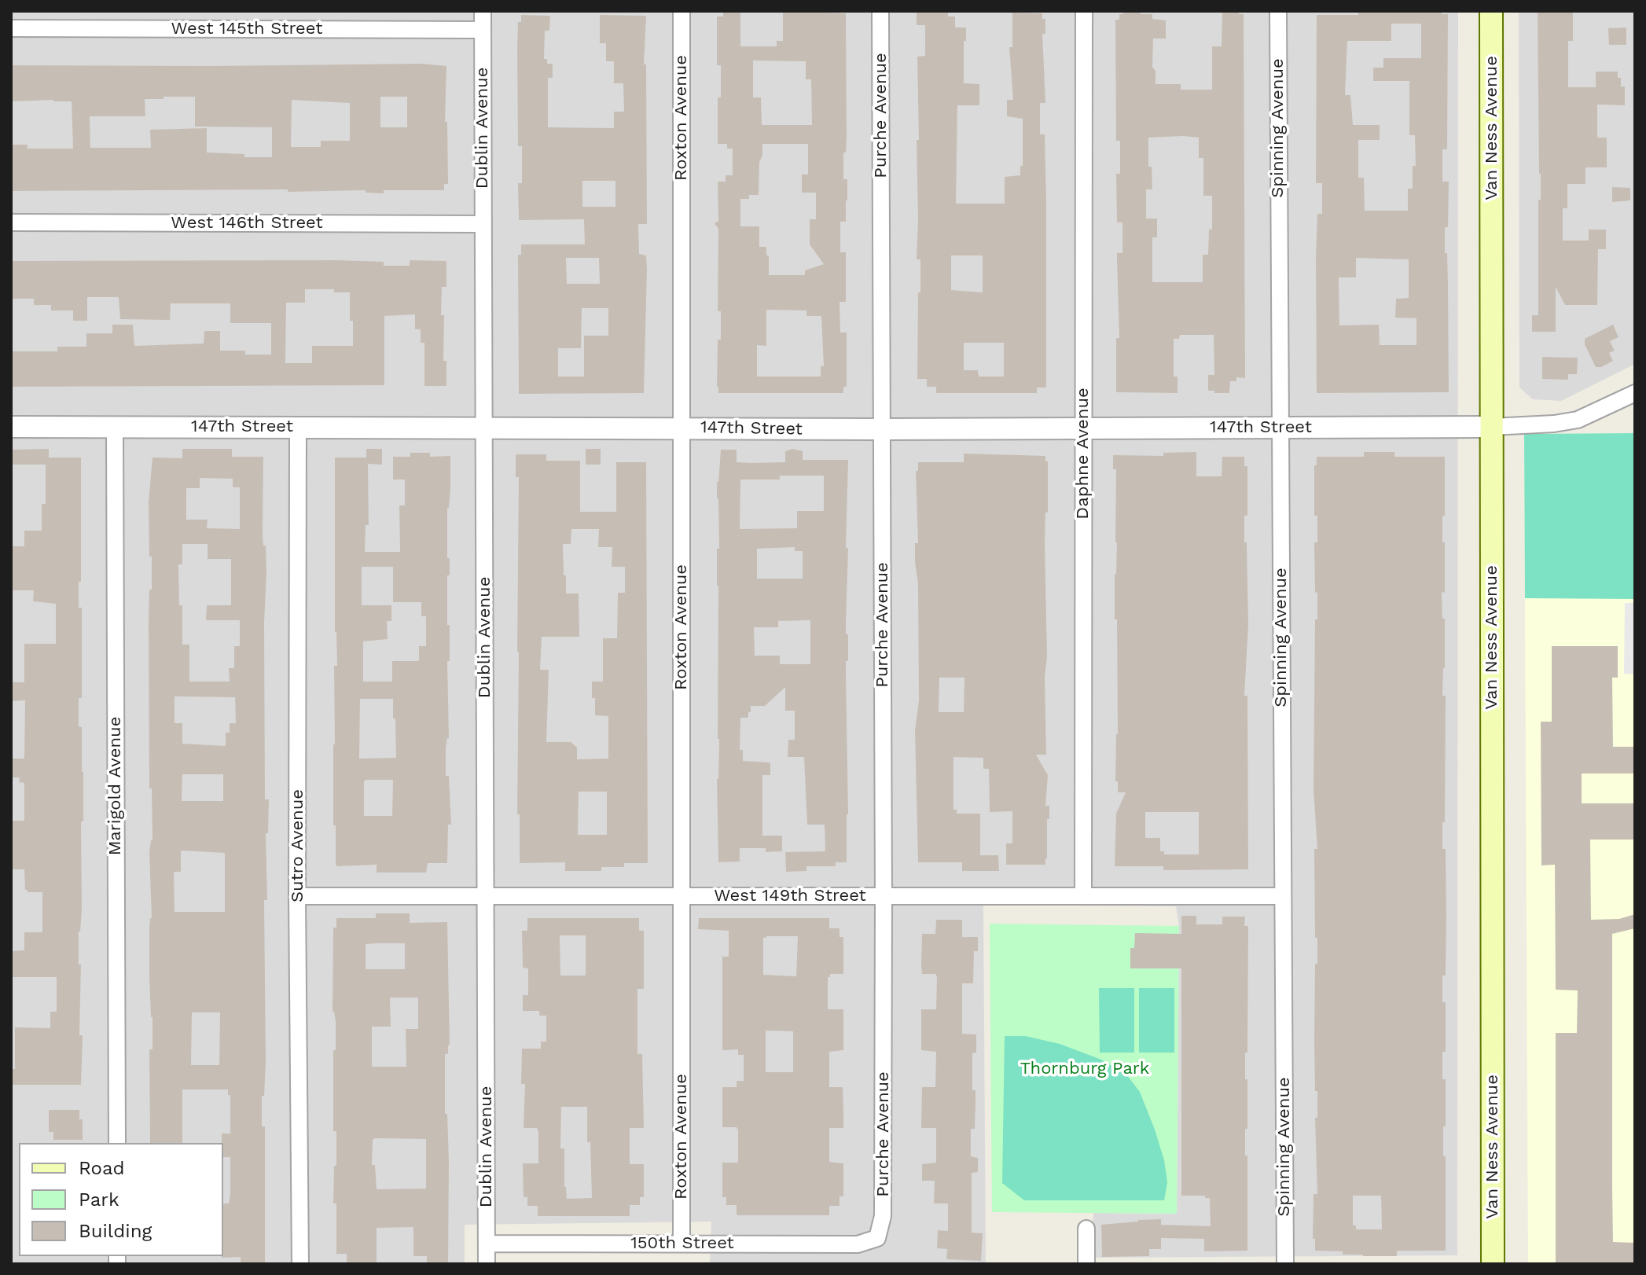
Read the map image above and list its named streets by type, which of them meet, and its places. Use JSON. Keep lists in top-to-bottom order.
{
  "streets": {
    "main road": ["Van Ness Avenue"],
    "street": [
      "West 145th Street",
      "Purche Avenue",
      "Roxton Avenue",
      "Dublin Avenue",
      "Spinning Avenue",
      "West 146th Street",
      "147th Street",
      "Daphne Avenue",
      "Marigold Avenue",
      "Sutro Avenue",
      "West 149th Street",
      "150th Street"
    ]
  },
  "crossings": [
    ["West 145th Street", "Dublin Avenue"],
    ["Purche Avenue", "147th Street"],
    ["Purche Avenue", "West 149th Street"],
    ["Purche Avenue", "150th Street"],
    ["Roxton Avenue", "147th Street"],
    ["Roxton Avenue", "West 149th Street"],
    ["Roxton Avenue", "150th Street"],
    ["Dublin Avenue", "West 146th Street"],
    ["Dublin Avenue", "147th Street"],
    ["Dublin Avenue", "West 149th Street"],
    ["Dublin Avenue", "150th Street"],
    ["Spinning Avenue", "147th Street"],
    ["Spinning Avenue", "West 149th Street"],
    ["Van Ness Avenue", "147th Street"],
    ["147th Street", "Daphne Avenue"],
    ["147th Street", "Marigold Avenue"],
    ["147th Street", "Sutro Avenue"],
    ["Daphne Avenue", "West 149th Street"],
    ["Sutro Avenue", "West 149th Street"]
  ],
  "parks": ["Thornburg Park"],
  "legend": ["Road", "Park", "Building"]
}
